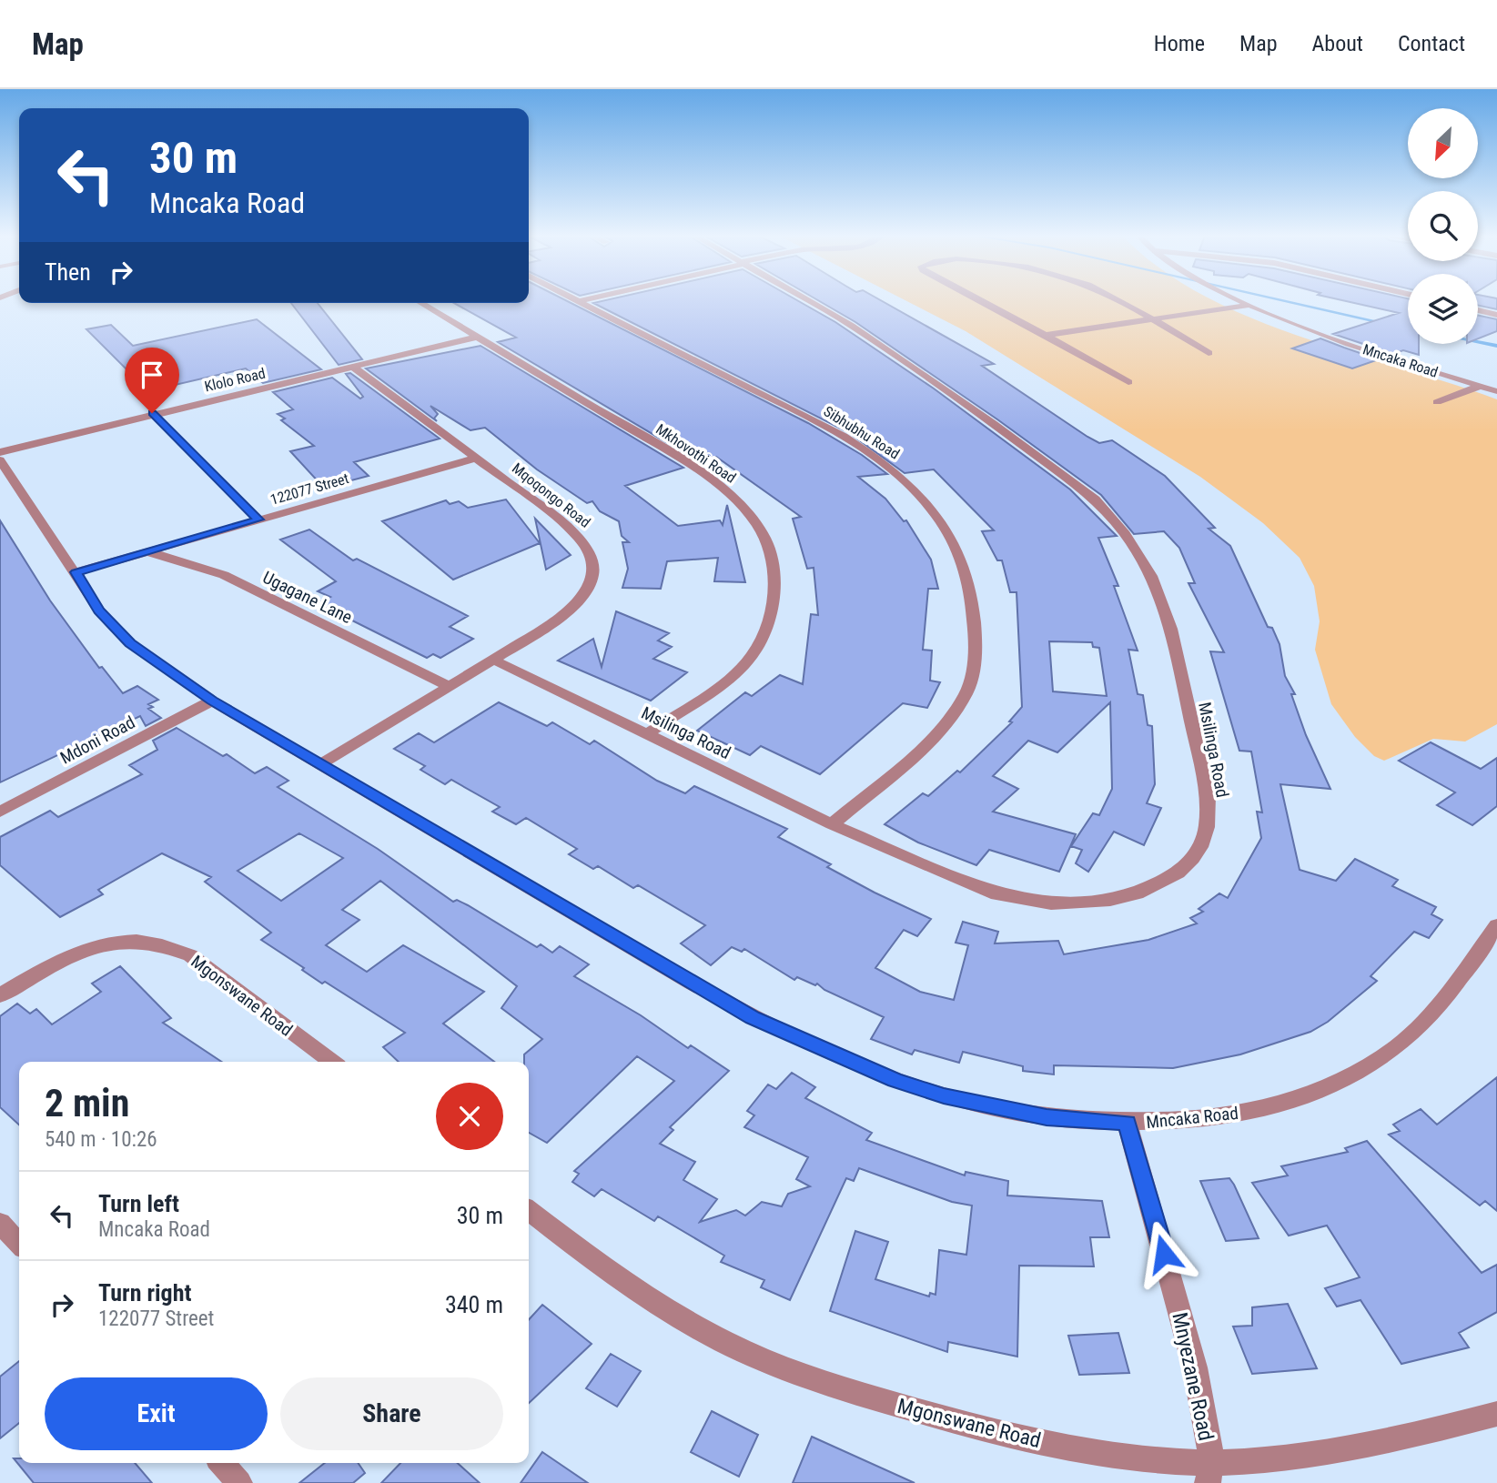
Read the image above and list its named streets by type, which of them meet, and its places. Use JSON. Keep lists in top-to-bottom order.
{
  "streets": {
    "street": [
      "Mncaka Road",
      "Klolo Road",
      "Sibhubhu Road",
      "Mkhovothi Road",
      "122077 Street",
      "Mqoqongo Road",
      "Ugagane Lane",
      "Msilinga Road",
      "Mdoni Road",
      "Mgonswane Road",
      "Mnyezane Road"
    ]
  },
  "crossings": [
    ["Mncaka Road", "122077 Street"],
    ["Mncaka Road", "Mqoqongo Road"],
    ["Mncaka Road", "Mdoni Road"],
    ["Mncaka Road", "Mnyezane Road"],
    ["Klolo Road", "Mkhovothi Road"],
    ["Klolo Road", "Mqoqongo Road"],
    ["Sibhubhu Road", "Msilinga Road"],
    ["Mkhovothi Road", "Msilinga Road"],
    ["122077 Street", "Mqoqongo Road"],
    ["122077 Street", "Ugagane Lane"],
    ["Mqoqongo Road", "Ugagane Lane"],
    ["Mqoqongo Road", "Msilinga Road"],
    ["Mgonswane Road", "Mnyezane Road"]
  ],
  "north": "bottom left",
  "page": {
    "header": "Map",
    "nav": [
      "Home",
      "Map",
      "About",
      "Contact"
    ],
    "turn": ["30 m", "Mncaka Road"],
    "then": "Then",
    "heading": ["2 min", "540 m · 10:26"],
    "list": [
      {
        "name": "Turn left",
        "note": "Mncaka Road",
        "value": "30 m"
      },
      {
        "name": "Turn right",
        "note": "122077 Street",
        "value": "340 m"
      }
    ],
    "buttons": ["Exit", "Share"]
  }
}
